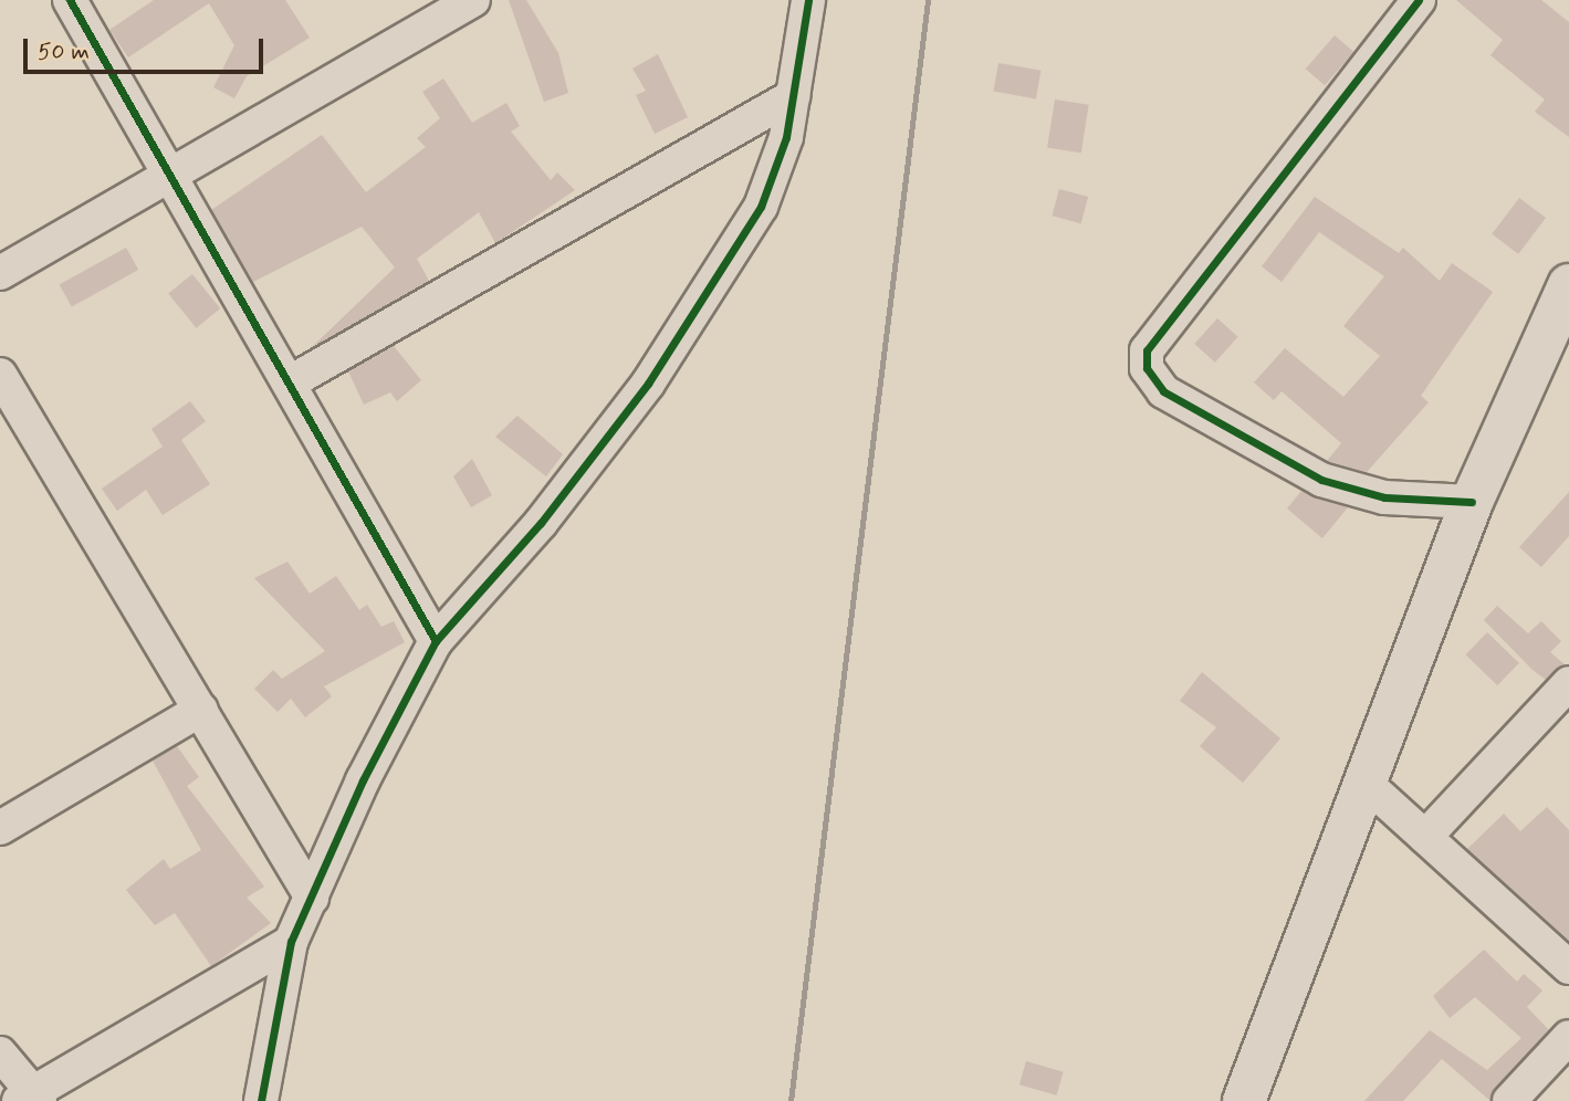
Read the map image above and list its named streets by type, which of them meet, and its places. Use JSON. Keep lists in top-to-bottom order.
{
  "scale_bar": "50 m"
}
